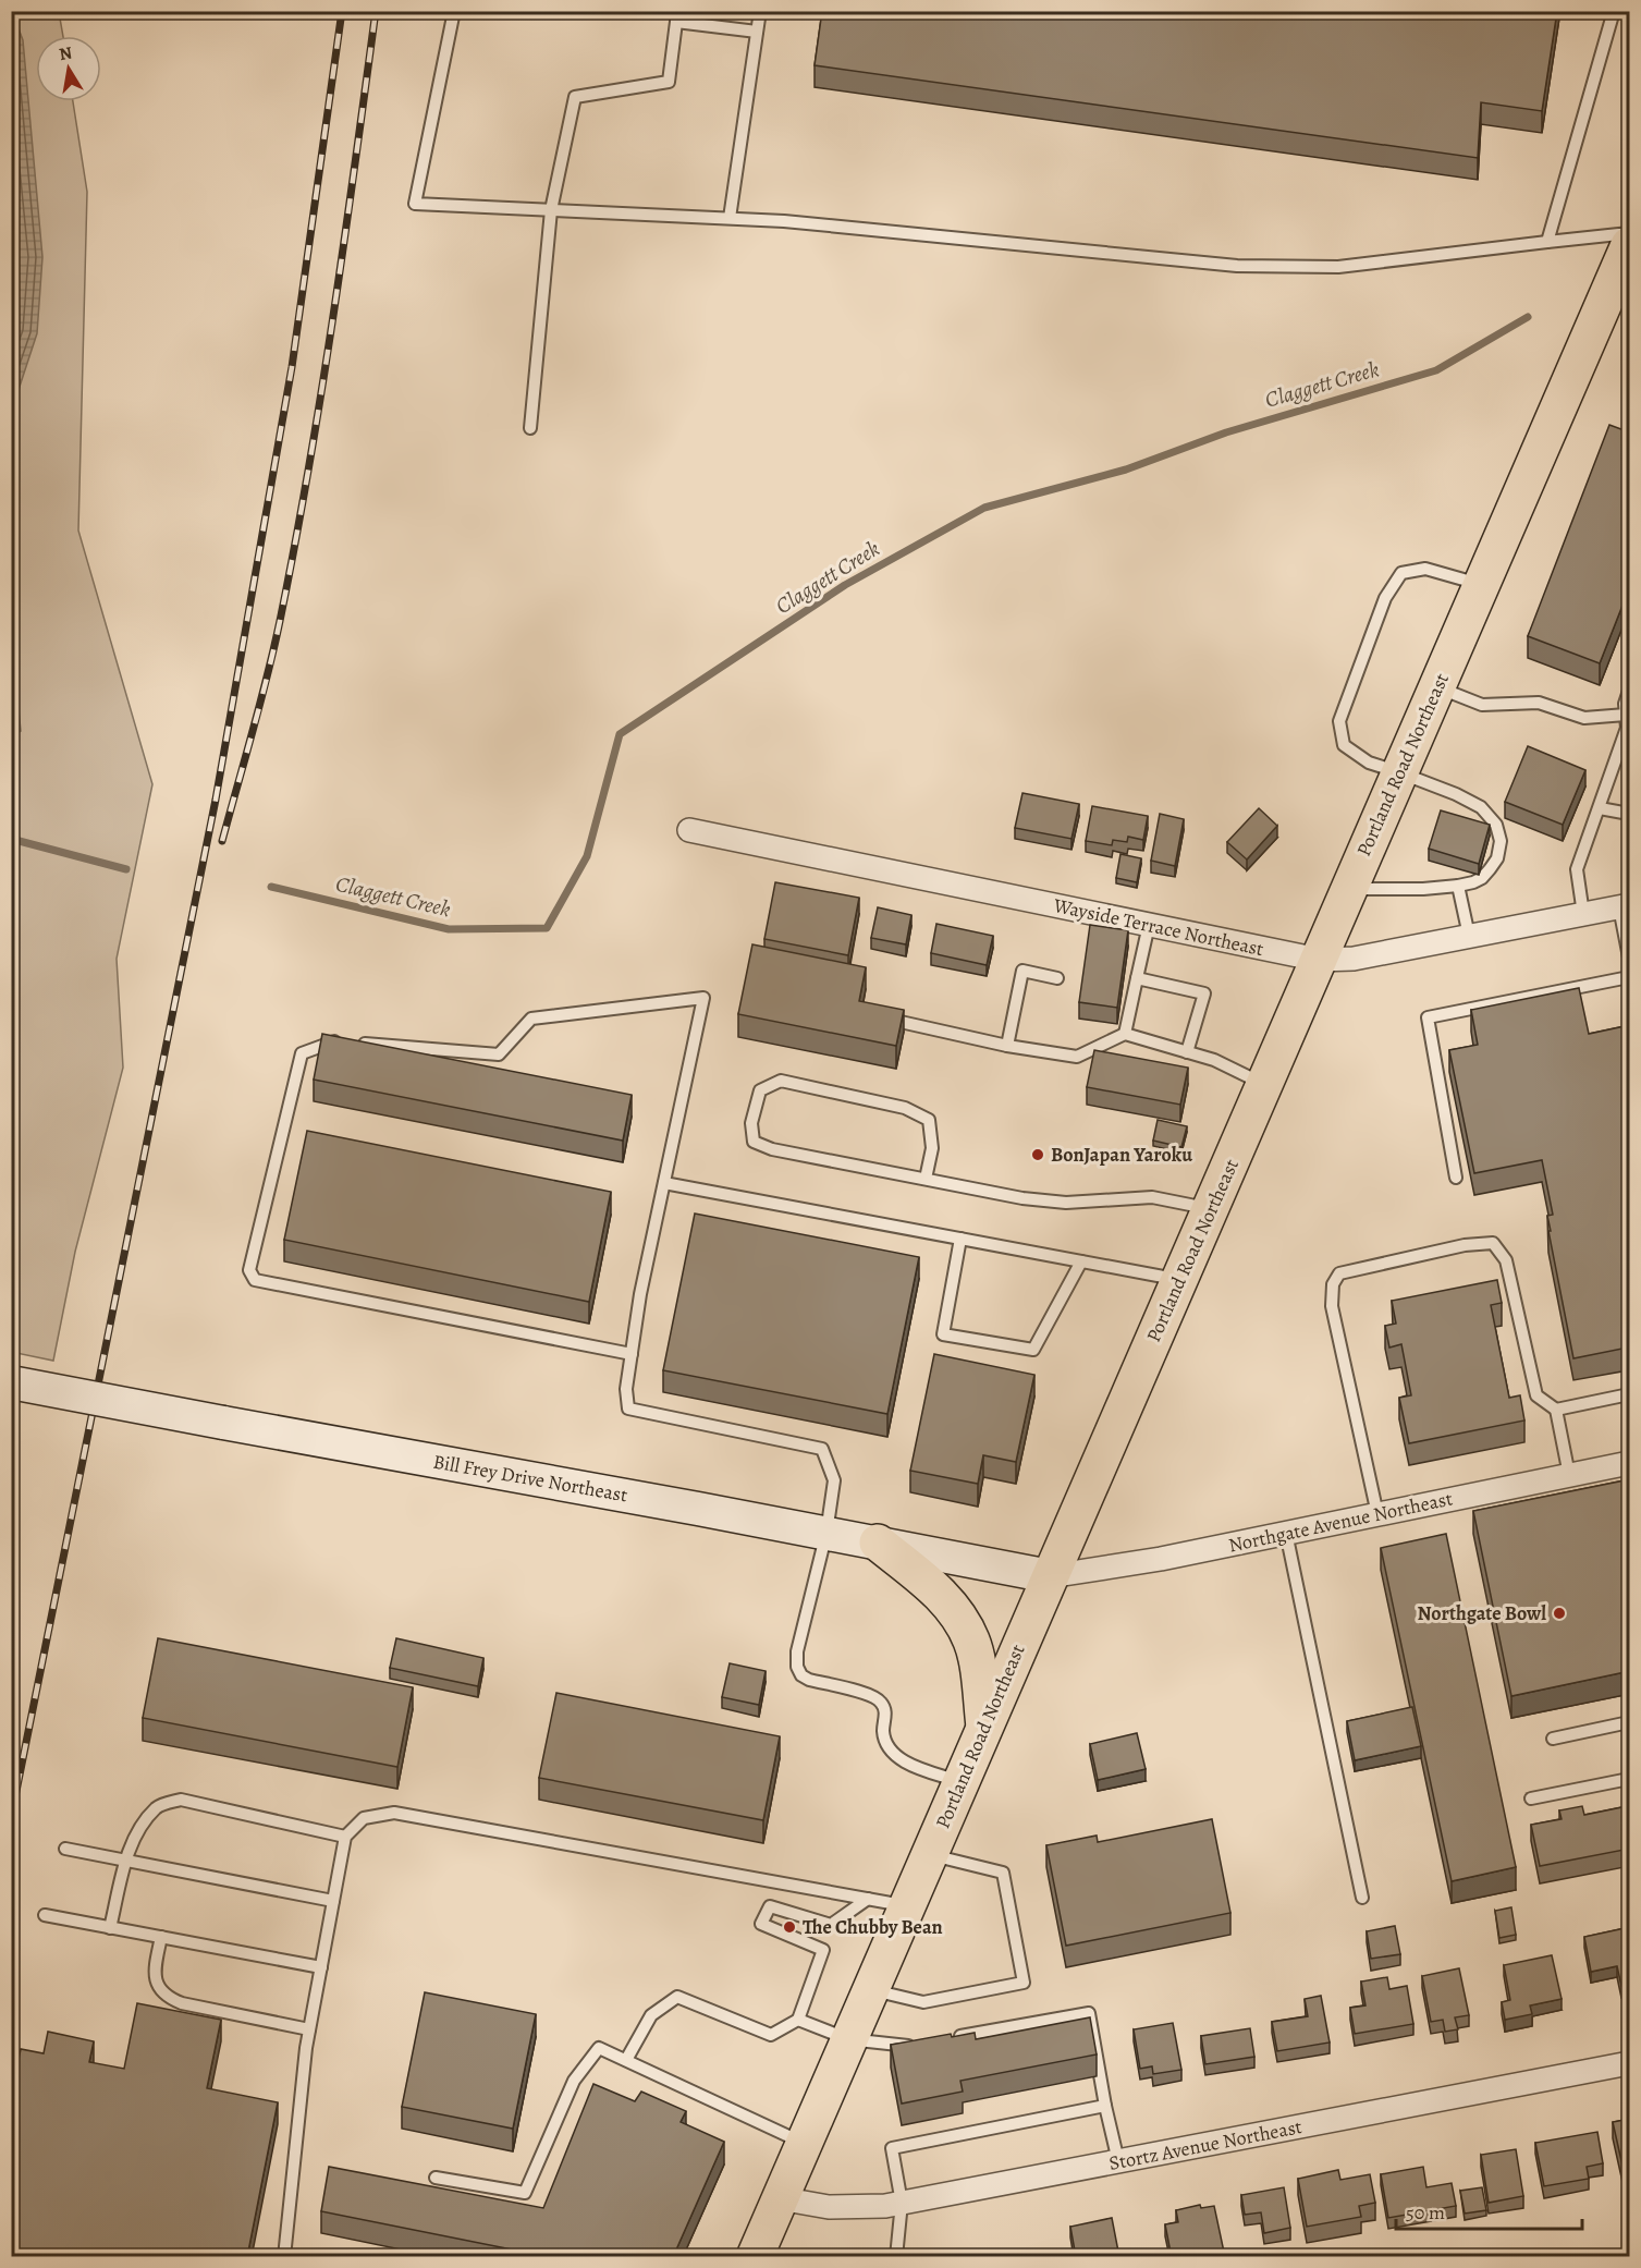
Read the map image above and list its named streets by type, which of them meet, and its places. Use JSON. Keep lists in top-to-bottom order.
{
  "streets": {
    "main road": ["Portland Road Northeast"],
    "street": [
      "Wayside Terrace Northeast",
      "Bill Frey Drive Northeast",
      "Northgate Avenue Northeast",
      "Stortz Avenue Northeast"
    ]
  },
  "crossings": [
    ["Portland Road Northeast", "Wayside Terrace Northeast"],
    ["Portland Road Northeast", "Bill Frey Drive Northeast"],
    ["Portland Road Northeast", "Northgate Avenue Northeast"],
    ["Portland Road Northeast", "Stortz Avenue Northeast"],
    ["Bill Frey Drive Northeast", "Northgate Avenue Northeast"]
  ],
  "water": ["Claggett Creek"],
  "places": ["BonJapan Yaroku", "Northgate Bowl", "The Chubby Bean"],
  "scale_bar": "50 m",
  "north": "top"
}
